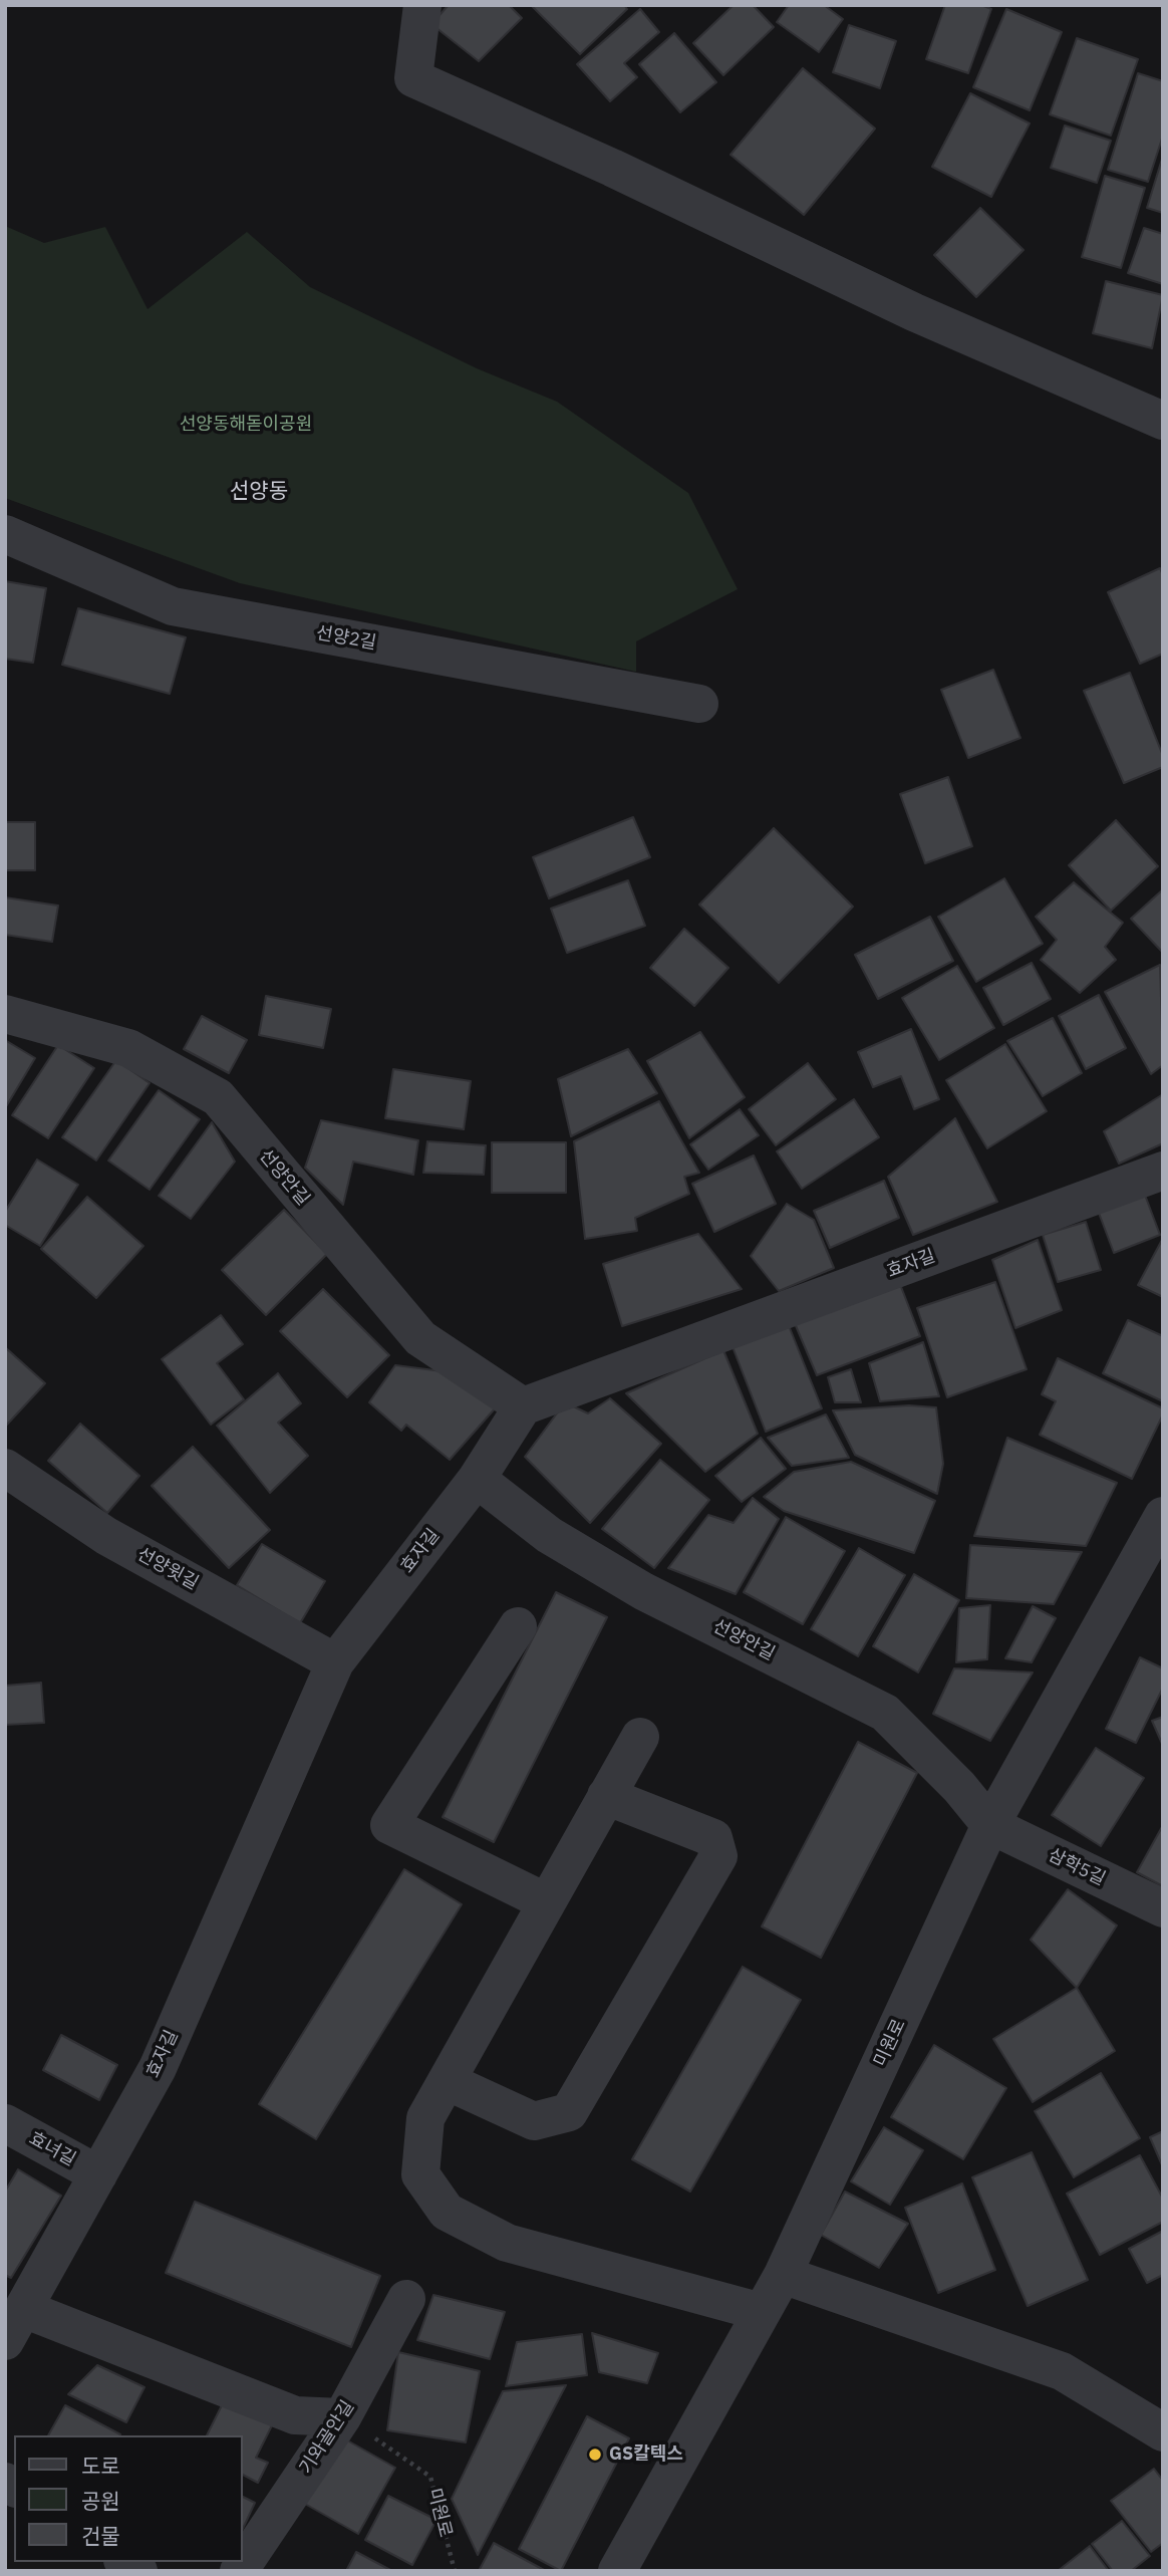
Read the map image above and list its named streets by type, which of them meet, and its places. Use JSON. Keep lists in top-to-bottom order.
{
  "streets": {
    "street": [
      "선양2길",
      "선양안길",
      "효자길",
      "선양윗길",
      "삼학5길",
      "미원로",
      "효녀길",
      "기와골안길"
    ]
  },
  "crossings": [
    ["선양안길", "효자길"],
    ["선양안길", "삼학5길"],
    ["선양안길", "미원로"],
    ["효자길", "선양윗길"],
    ["효자길", "미원로"],
    ["효자길", "효녀길"],
    ["효자길", "기와골안길"],
    ["삼학5길", "미원로"],
    ["미원로", "기와골안길"]
  ],
  "districts": ["선양동"],
  "parks": ["선양동해돋이공원"],
  "places": ["GS칼텍스"],
  "legend": ["도로", "공원", "건물"]
}
